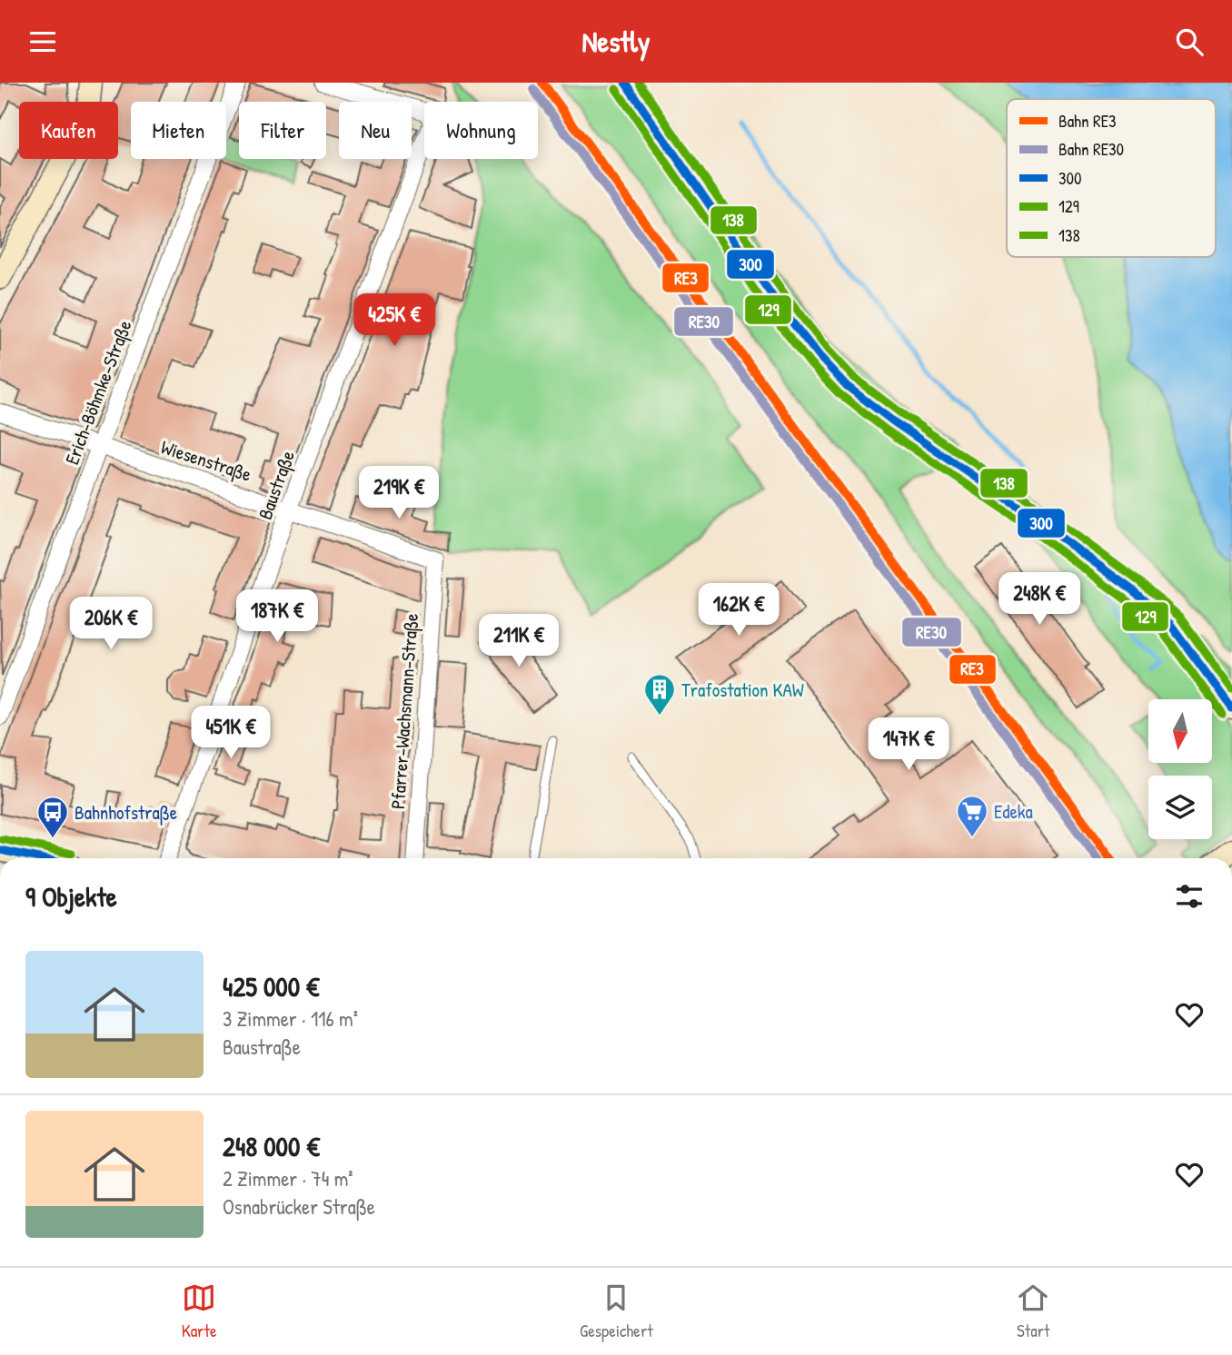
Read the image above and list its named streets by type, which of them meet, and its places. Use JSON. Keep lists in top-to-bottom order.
{
  "streets": {
    "street": [
      "Erich-Böhmke-Straße",
      "Wiesenstraße",
      "Baustraße",
      "Pfarrer-Wachsmann-Straße"
    ]
  },
  "crossings": [
    ["Erich-Böhmke-Straße", "Wiesenstraße"],
    ["Wiesenstraße", "Baustraße"],
    ["Wiesenstraße", "Pfarrer-Wachsmann-Straße"]
  ],
  "places": {
    "building": ["Trafostation KAW"],
    "supermarket": ["Edeka"],
    "bus stop": ["Bahnhofstraße"]
  },
  "lines": [
    "rail line RE3",
    "transit line 300",
    "transit line 138",
    "rail line RE30",
    "transit line 129"
  ],
  "legend": [
    "Bahn RE3",
    "Bahn RE30",
    "300",
    "129",
    "138"
  ],
  "north": "bottom",
  "page": {
    "header": "Nestly",
    "chip": [
      "Kaufen",
      "Mieten",
      "Filter",
      "Neu",
      "Wohnung"
    ],
    "price": [
      "425K €",
      "219K €",
      "248K €",
      "162K €",
      "187K €",
      "206K €",
      "211K €",
      "451K €",
      "147K €"
    ],
    "heading": "9 Objekte",
    "list": [
      {
        "name": "425 000 €",
        "note": "3 Zimmer · 116 m² · Baustraße"
      },
      {
        "name": "248 000 €",
        "note": "2 Zimmer · 74 m² · Osnabrücker Straße"
      }
    ],
    "tabs": ["Karte", "Gespeichert", "Start"]
  }
}
